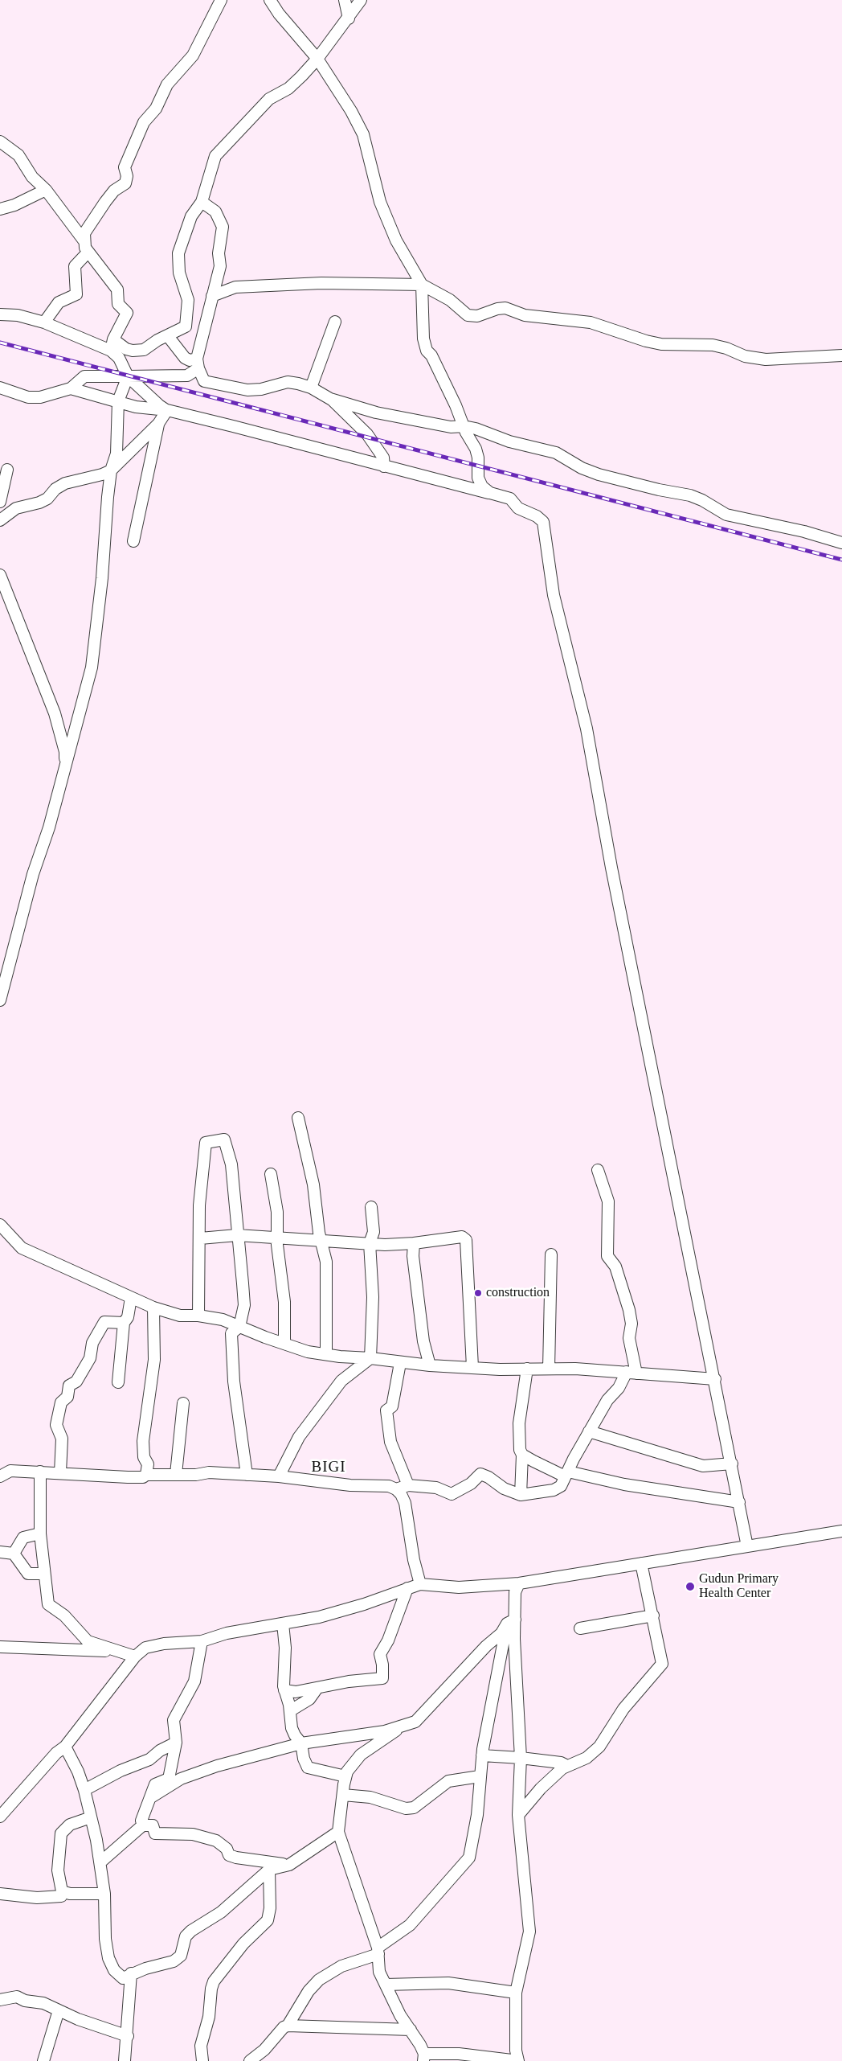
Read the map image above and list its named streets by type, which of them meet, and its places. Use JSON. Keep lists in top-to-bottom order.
{
  "districts": ["BIGI"],
  "places": ["construction", "Gudun Primary Health Center"]
}
